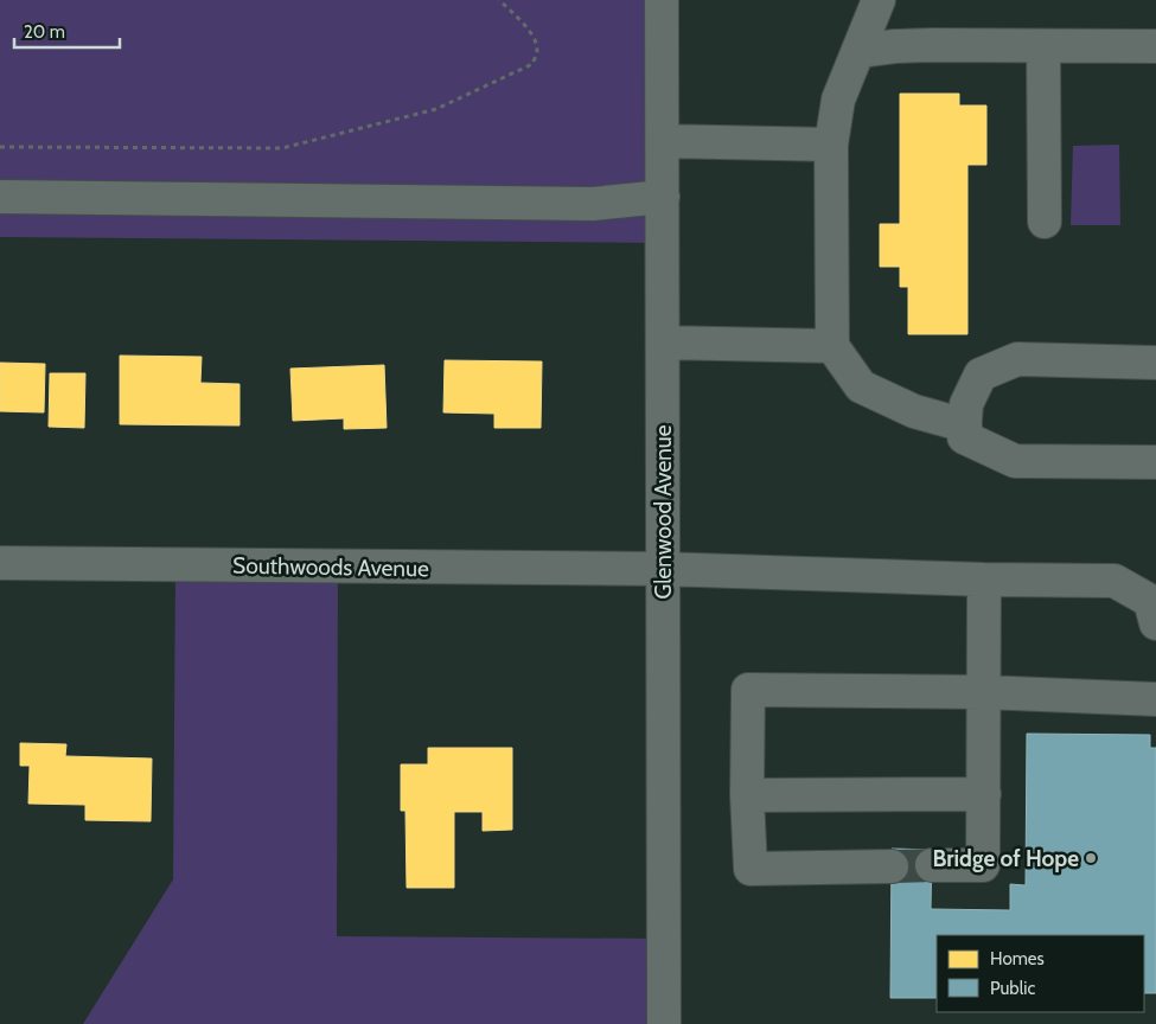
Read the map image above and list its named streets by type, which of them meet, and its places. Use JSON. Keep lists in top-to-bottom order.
{
  "streets": {
    "street": ["Glenwood Avenue", "Southwoods Avenue"]
  },
  "crossings": [
    ["Glenwood Avenue", "Southwoods Avenue"]
  ],
  "places": ["Bridge of Hope"],
  "legend": ["Homes", "Public"],
  "scale_bar": "20 m"
}
